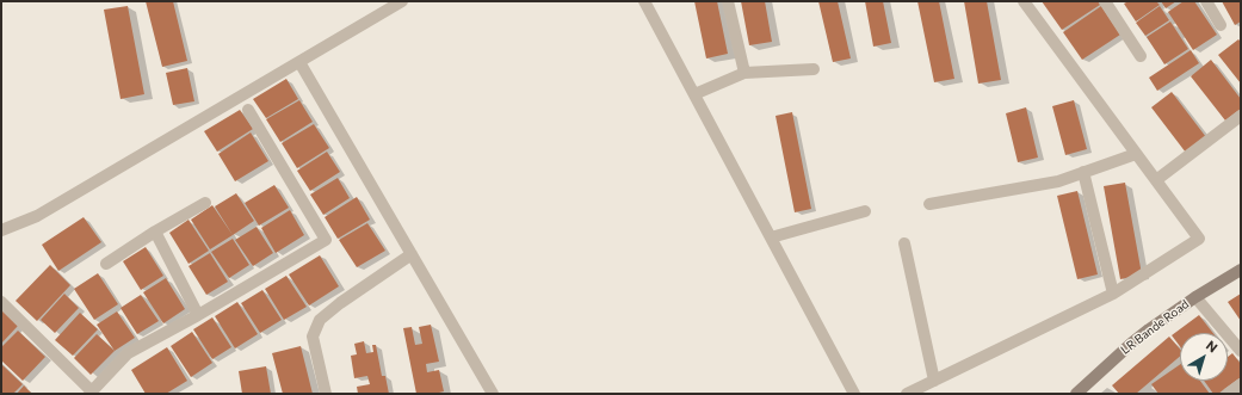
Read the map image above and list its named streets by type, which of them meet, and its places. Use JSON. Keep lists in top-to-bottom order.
{
  "streets": {
    "street": ["LR Bande Road"]
  },
  "north": "top right"
}
